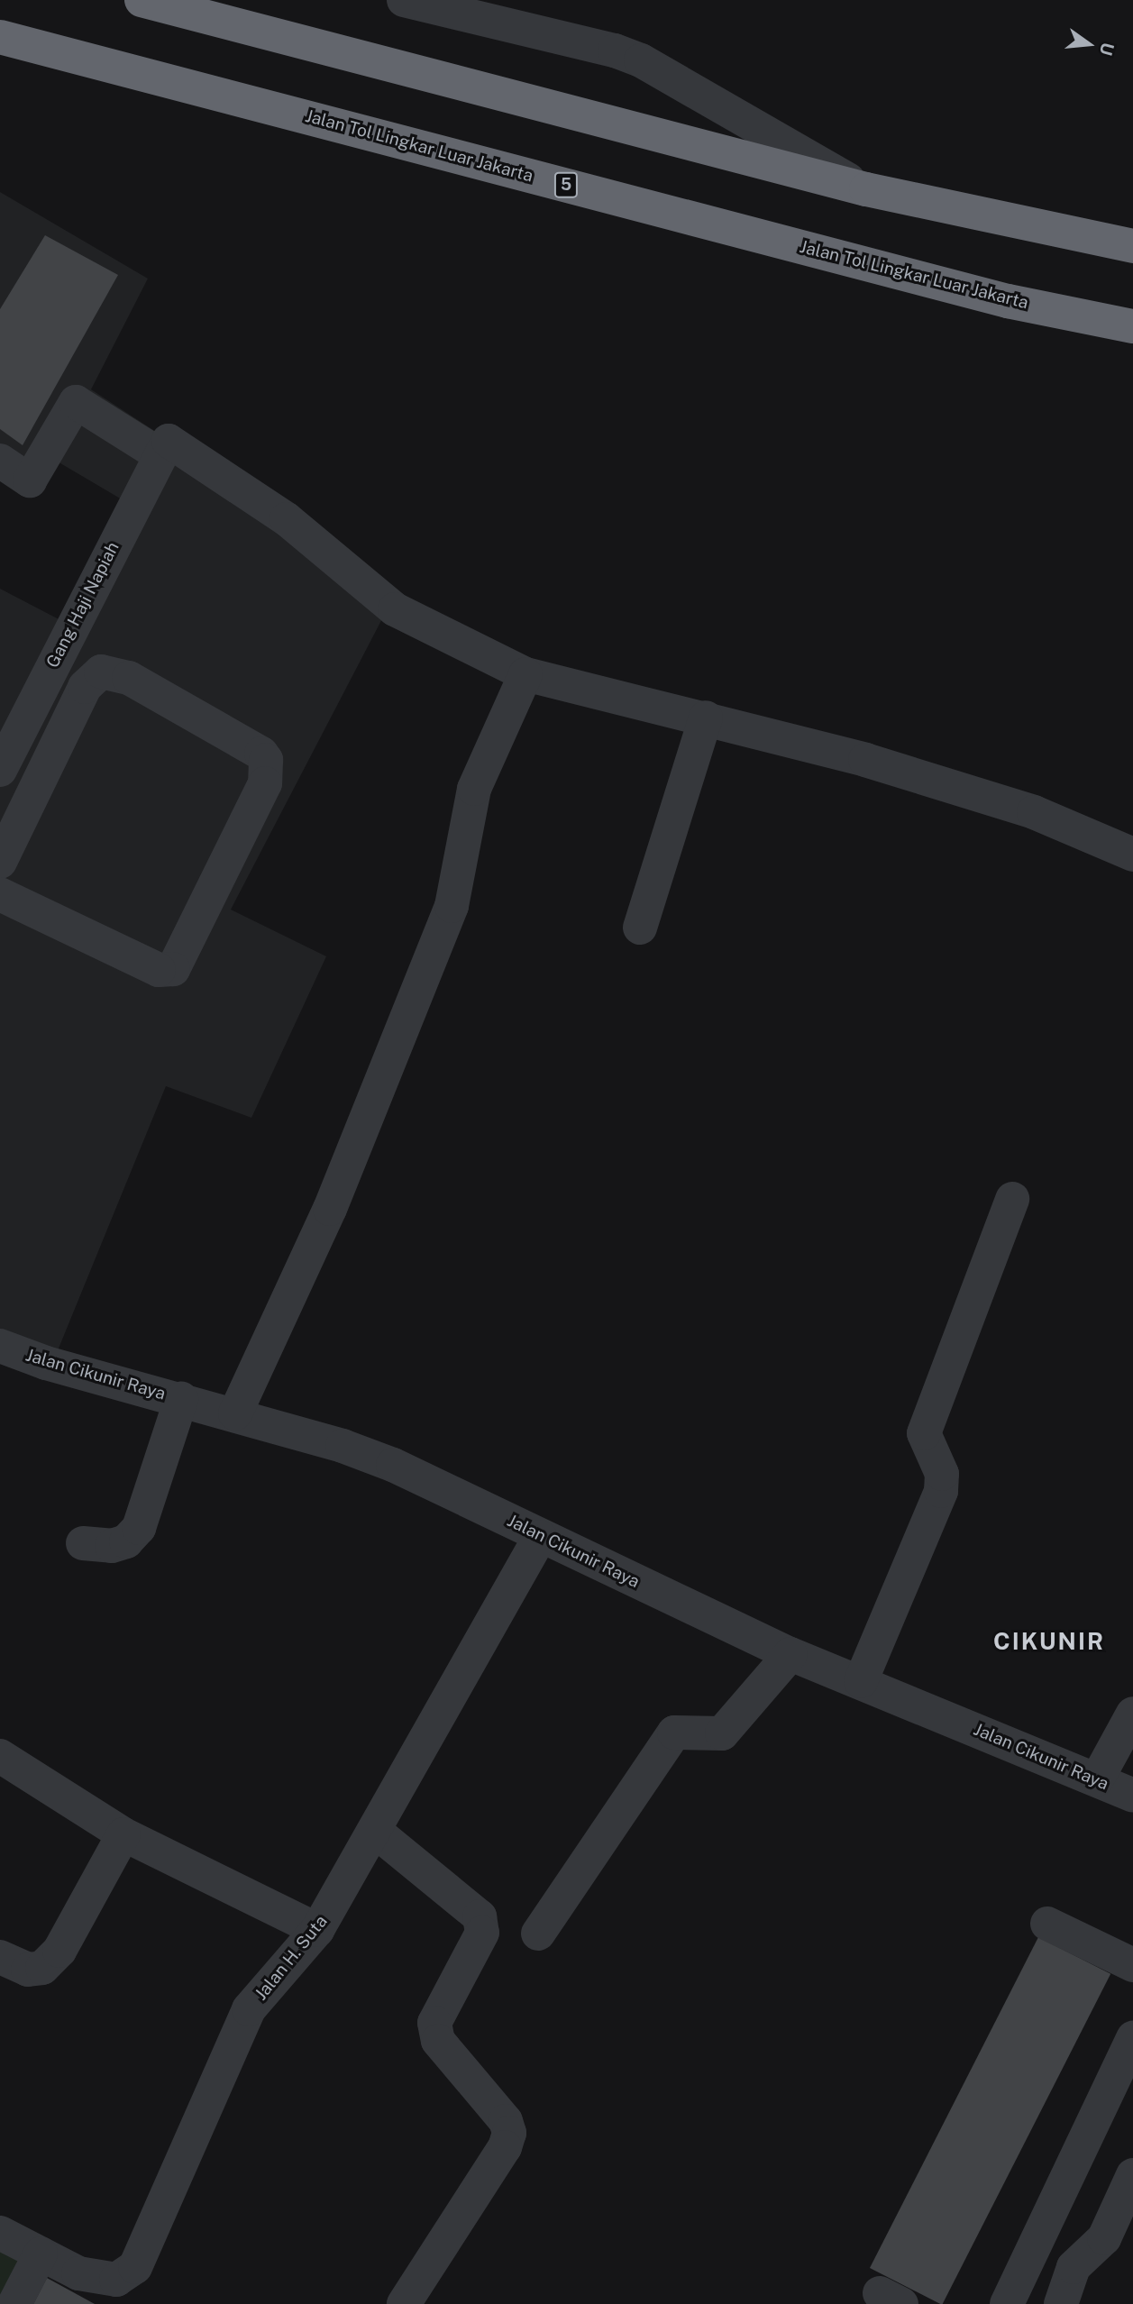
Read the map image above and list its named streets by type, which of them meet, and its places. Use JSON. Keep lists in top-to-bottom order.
{
  "streets": {
    "highway": ["Jalan Tol Lingkar Luar Jakarta", "5"],
    "street": ["Gang Haji Napiah", "Jalan Cikunir Raya", "Jalan H. Suta"]
  },
  "crossings": [
    ["Jalan Cikunir Raya", "Jalan H. Suta"]
  ],
  "districts": ["CIKUNIR"],
  "north": "right"
}
